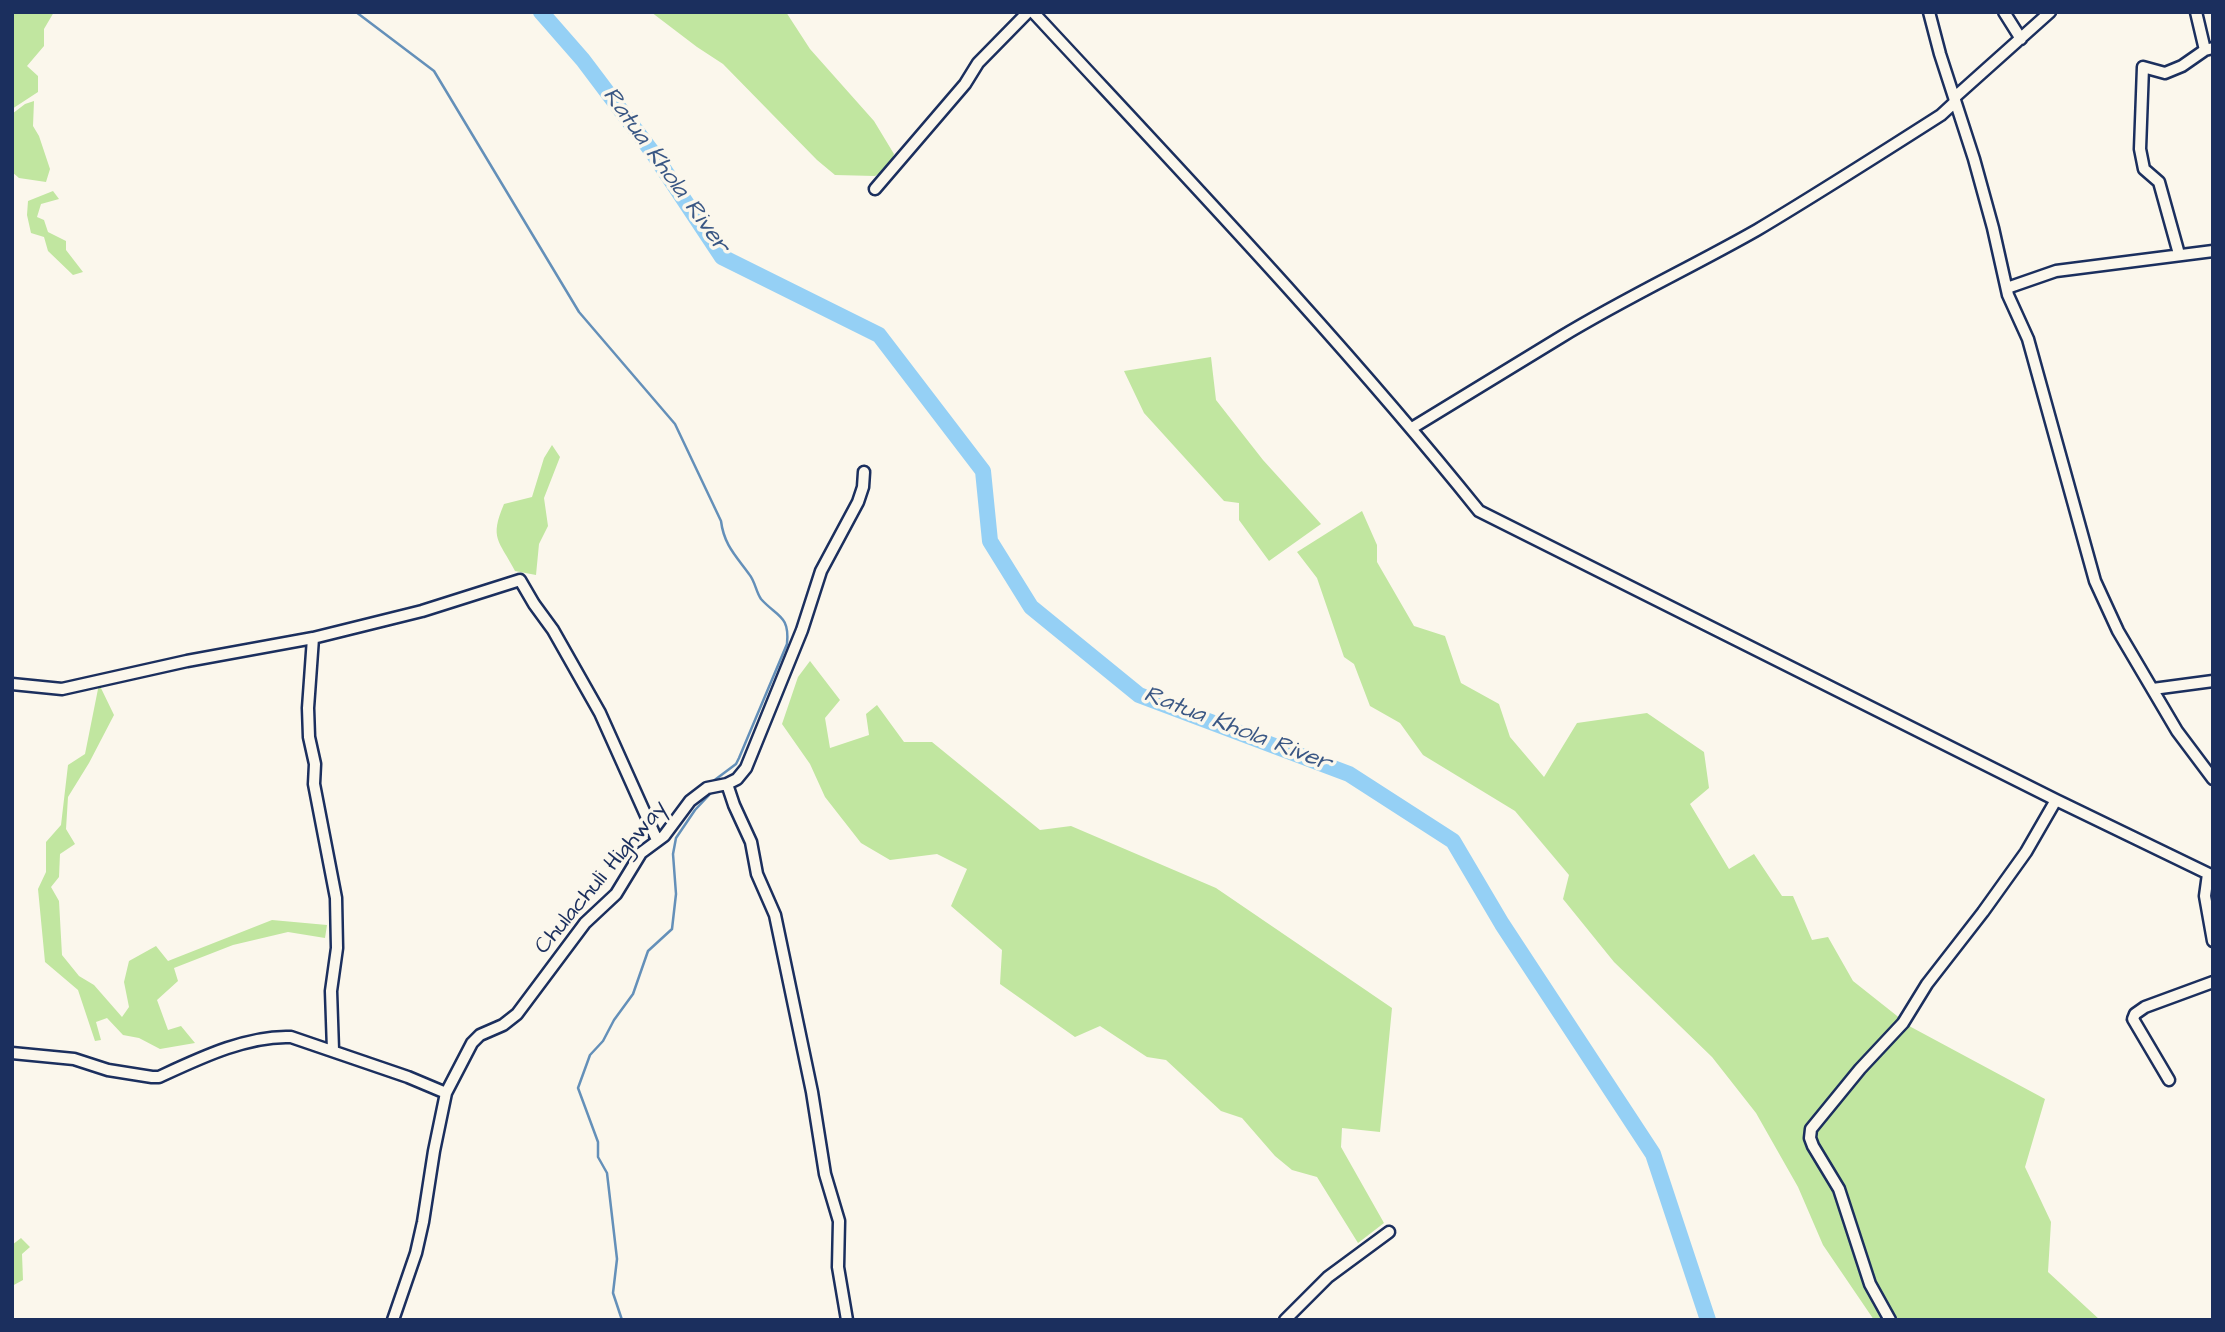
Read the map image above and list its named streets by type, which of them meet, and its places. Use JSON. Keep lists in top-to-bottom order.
{
  "streets": {
    "street": ["Chulachuli Highway"]
  },
  "water": ["Ratua Khola River"]
}
